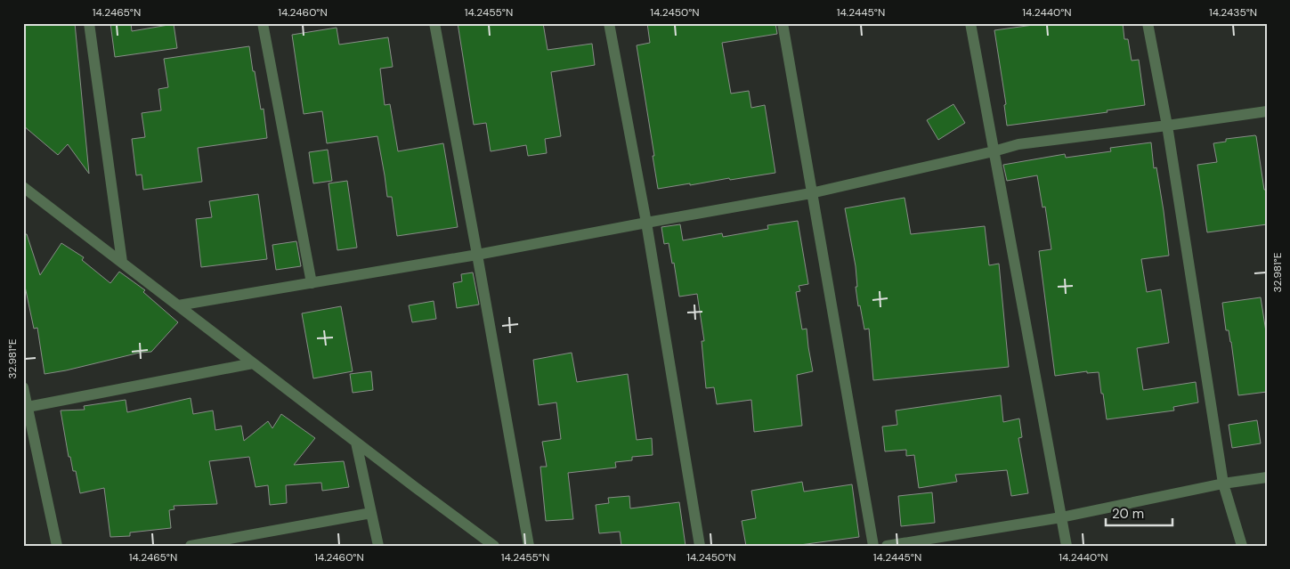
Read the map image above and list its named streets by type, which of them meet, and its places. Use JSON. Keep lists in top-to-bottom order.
{
  "scale_bar": "20 m",
  "coordinates": [
    "14.2465°N",
    "14.2460°N",
    "14.2455°N",
    "14.2450°N",
    "14.2445°N",
    "14.2440°N",
    "14.2435°N",
    "32.981°E"
  ]
}
